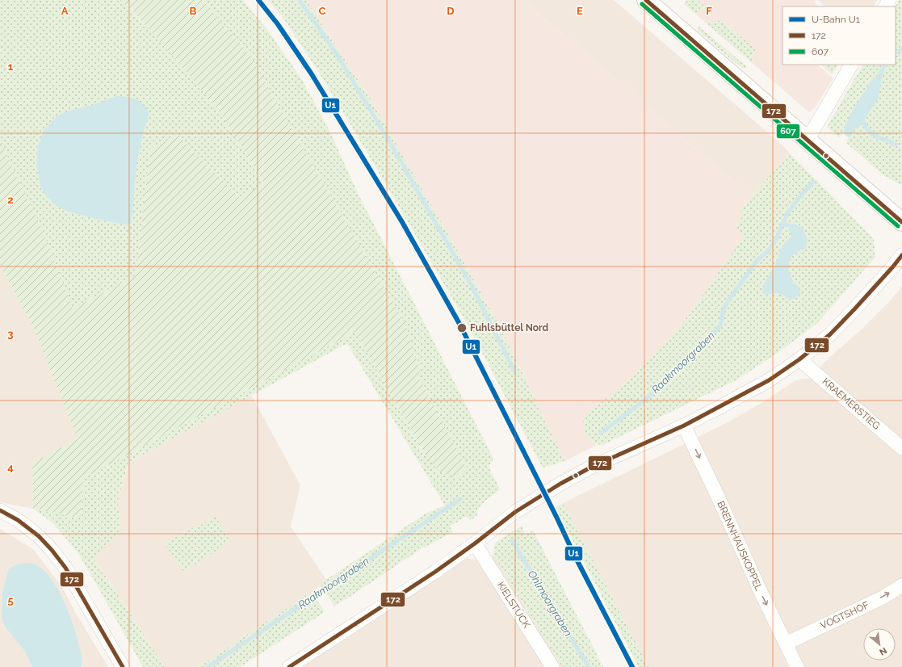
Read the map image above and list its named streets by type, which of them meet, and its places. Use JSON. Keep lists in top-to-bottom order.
{
  "streets": {
    "street": [
      "KRAEMERSTIEG",
      "BRENNHAUSKOPPEL",
      "KIELSTÜCK",
      "VOGTSHOF"
    ]
  },
  "crossings": [
    ["BRENNHAUSKOPPEL", "VOGTSHOF"]
  ],
  "one_way": ["BRENNHAUSKOPPEL", "VOGTSHOF"],
  "water": ["Raakmoorgraben", "Ohlmoorgraben"],
  "places": ["Fuhlsbüttel Nord"],
  "lines": ["metro line U1", "transit line 172", "transit line 607"],
  "legend": ["U-Bahn U1", "172", "607"],
  "north": "bottom right",
  "grid": {
    "columns": [
      "A",
      "B",
      "C",
      "D",
      "E",
      "F"
    ],
    "rows": [
      "1",
      "2",
      "3",
      "4",
      "5"
    ]
  }
}
